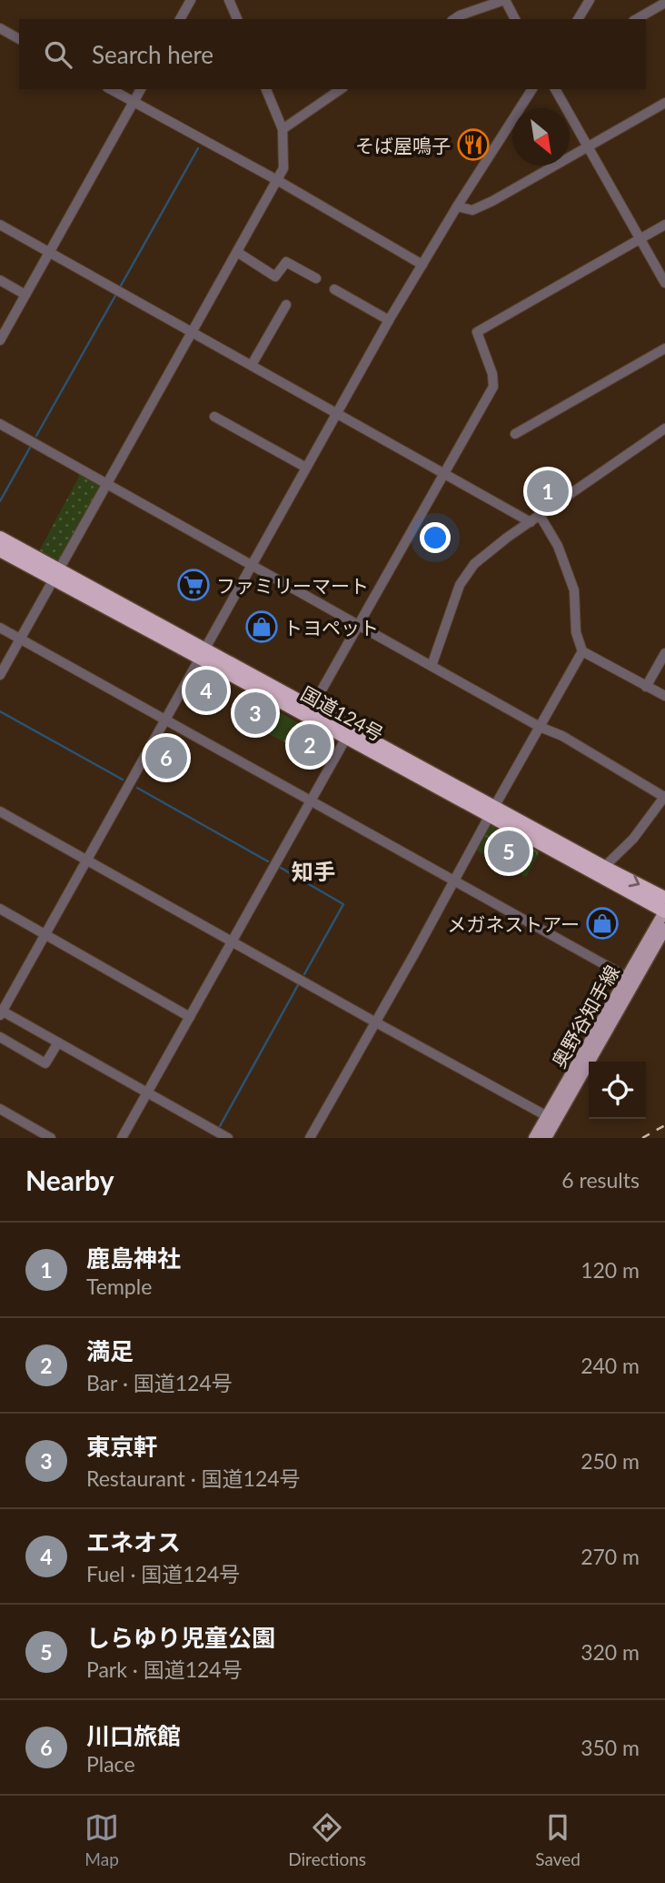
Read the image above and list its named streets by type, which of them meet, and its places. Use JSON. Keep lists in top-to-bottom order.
{
  "streets": {
    "highway": ["国道124号"],
    "main road": ["奥野谷知手線"]
  },
  "crossings": [
    ["国道124号", "奥野谷知手線"]
  ],
  "districts": ["知手"],
  "places": {
    "restaurant": ["そば屋鳴子"],
    "supermarket": ["ファミリーマート"],
    "shop": ["トヨペット", "メガネストアー"]
  },
  "north": "bottom right",
  "page": {
    "search": "Search here",
    "pins": [
      "1",
      "4",
      "3",
      "2",
      "6",
      "5"
    ],
    "heading": ["Nearby", "6 results"],
    "list": [
      {
        "mark": "1",
        "name": "鹿島神社",
        "note": "Temple",
        "value": "120 m"
      },
      {
        "mark": "2",
        "name": "満足",
        "note": "Bar · 国道124号",
        "value": "240 m"
      },
      {
        "mark": "3",
        "name": "東京軒",
        "note": "Restaurant · 国道124号",
        "value": "250 m"
      },
      {
        "mark": "4",
        "name": "エネオス",
        "note": "Fuel · 国道124号",
        "value": "270 m"
      },
      {
        "mark": "5",
        "name": "しらゆり児童公園",
        "note": "Park · 国道124号",
        "value": "320 m"
      },
      {
        "mark": "6",
        "name": "川口旅館",
        "note": "Place",
        "value": "350 m"
      }
    ],
    "nav": ["Map", "Directions", "Saved"]
  }
}
